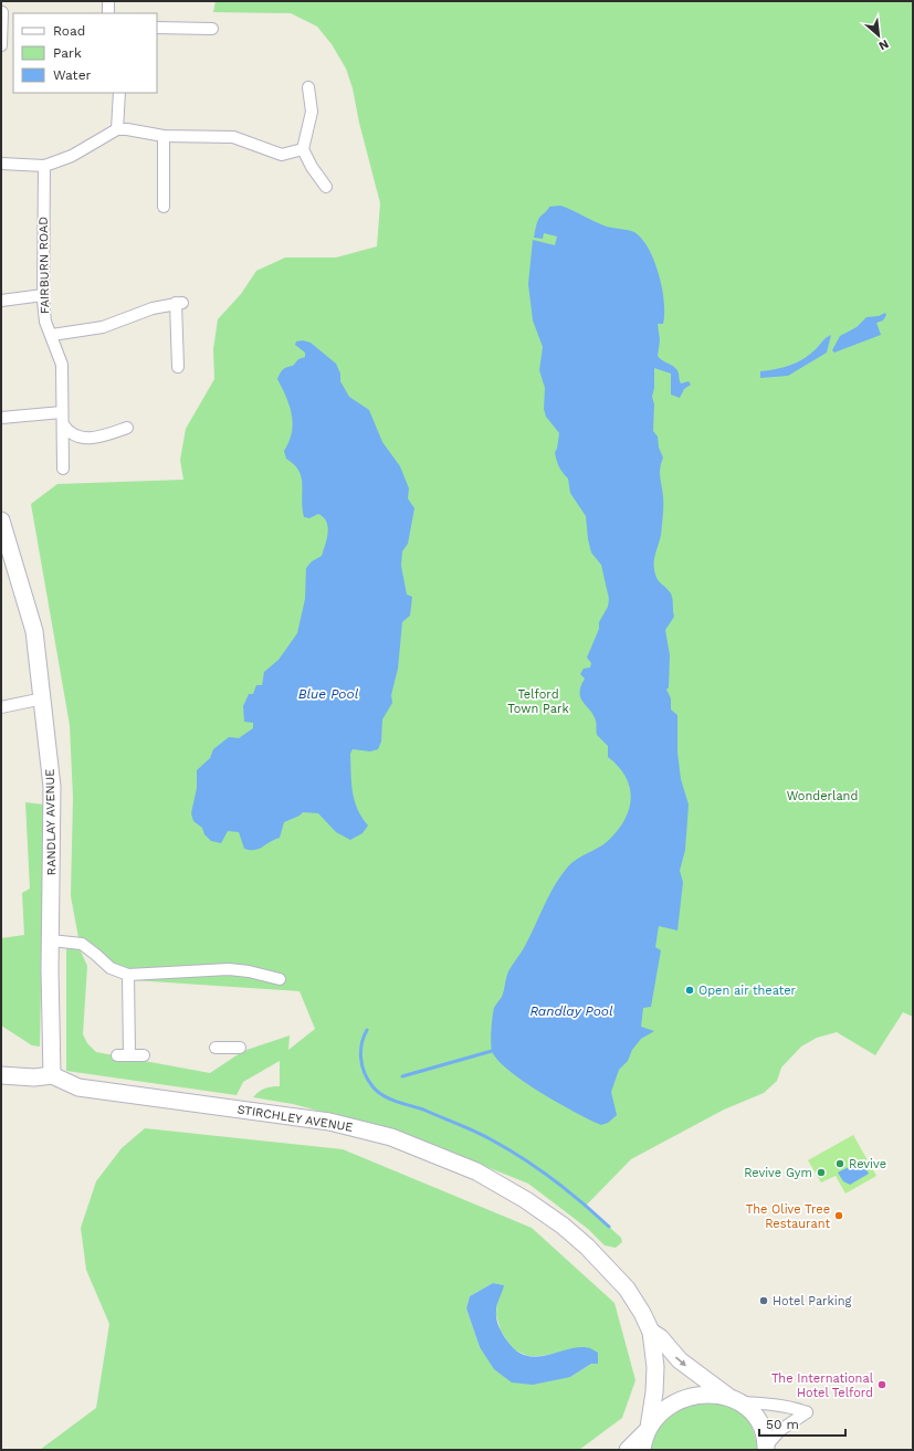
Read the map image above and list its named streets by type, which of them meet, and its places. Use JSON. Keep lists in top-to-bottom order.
{
  "streets": {
    "street": ["FAIRBURN ROAD", "RANDLAY AVENUE", "STIRCHLEY AVENUE"]
  },
  "crossings": [
    ["RANDLAY AVENUE", "STIRCHLEY AVENUE"]
  ],
  "water": ["Blue Pool", "Randlay Pool"],
  "parks": ["Telford Town Park", "Wonderland"],
  "places": [
    "Open air theater",
    "Revive",
    "Revive Gym",
    "The Olive Tree Restaurant",
    "Hotel Parking",
    "The International Hotel Telford"
  ],
  "legend": ["Road", "Park", "Water"],
  "scale_bar": "50 m",
  "north": "bottom right"
}
